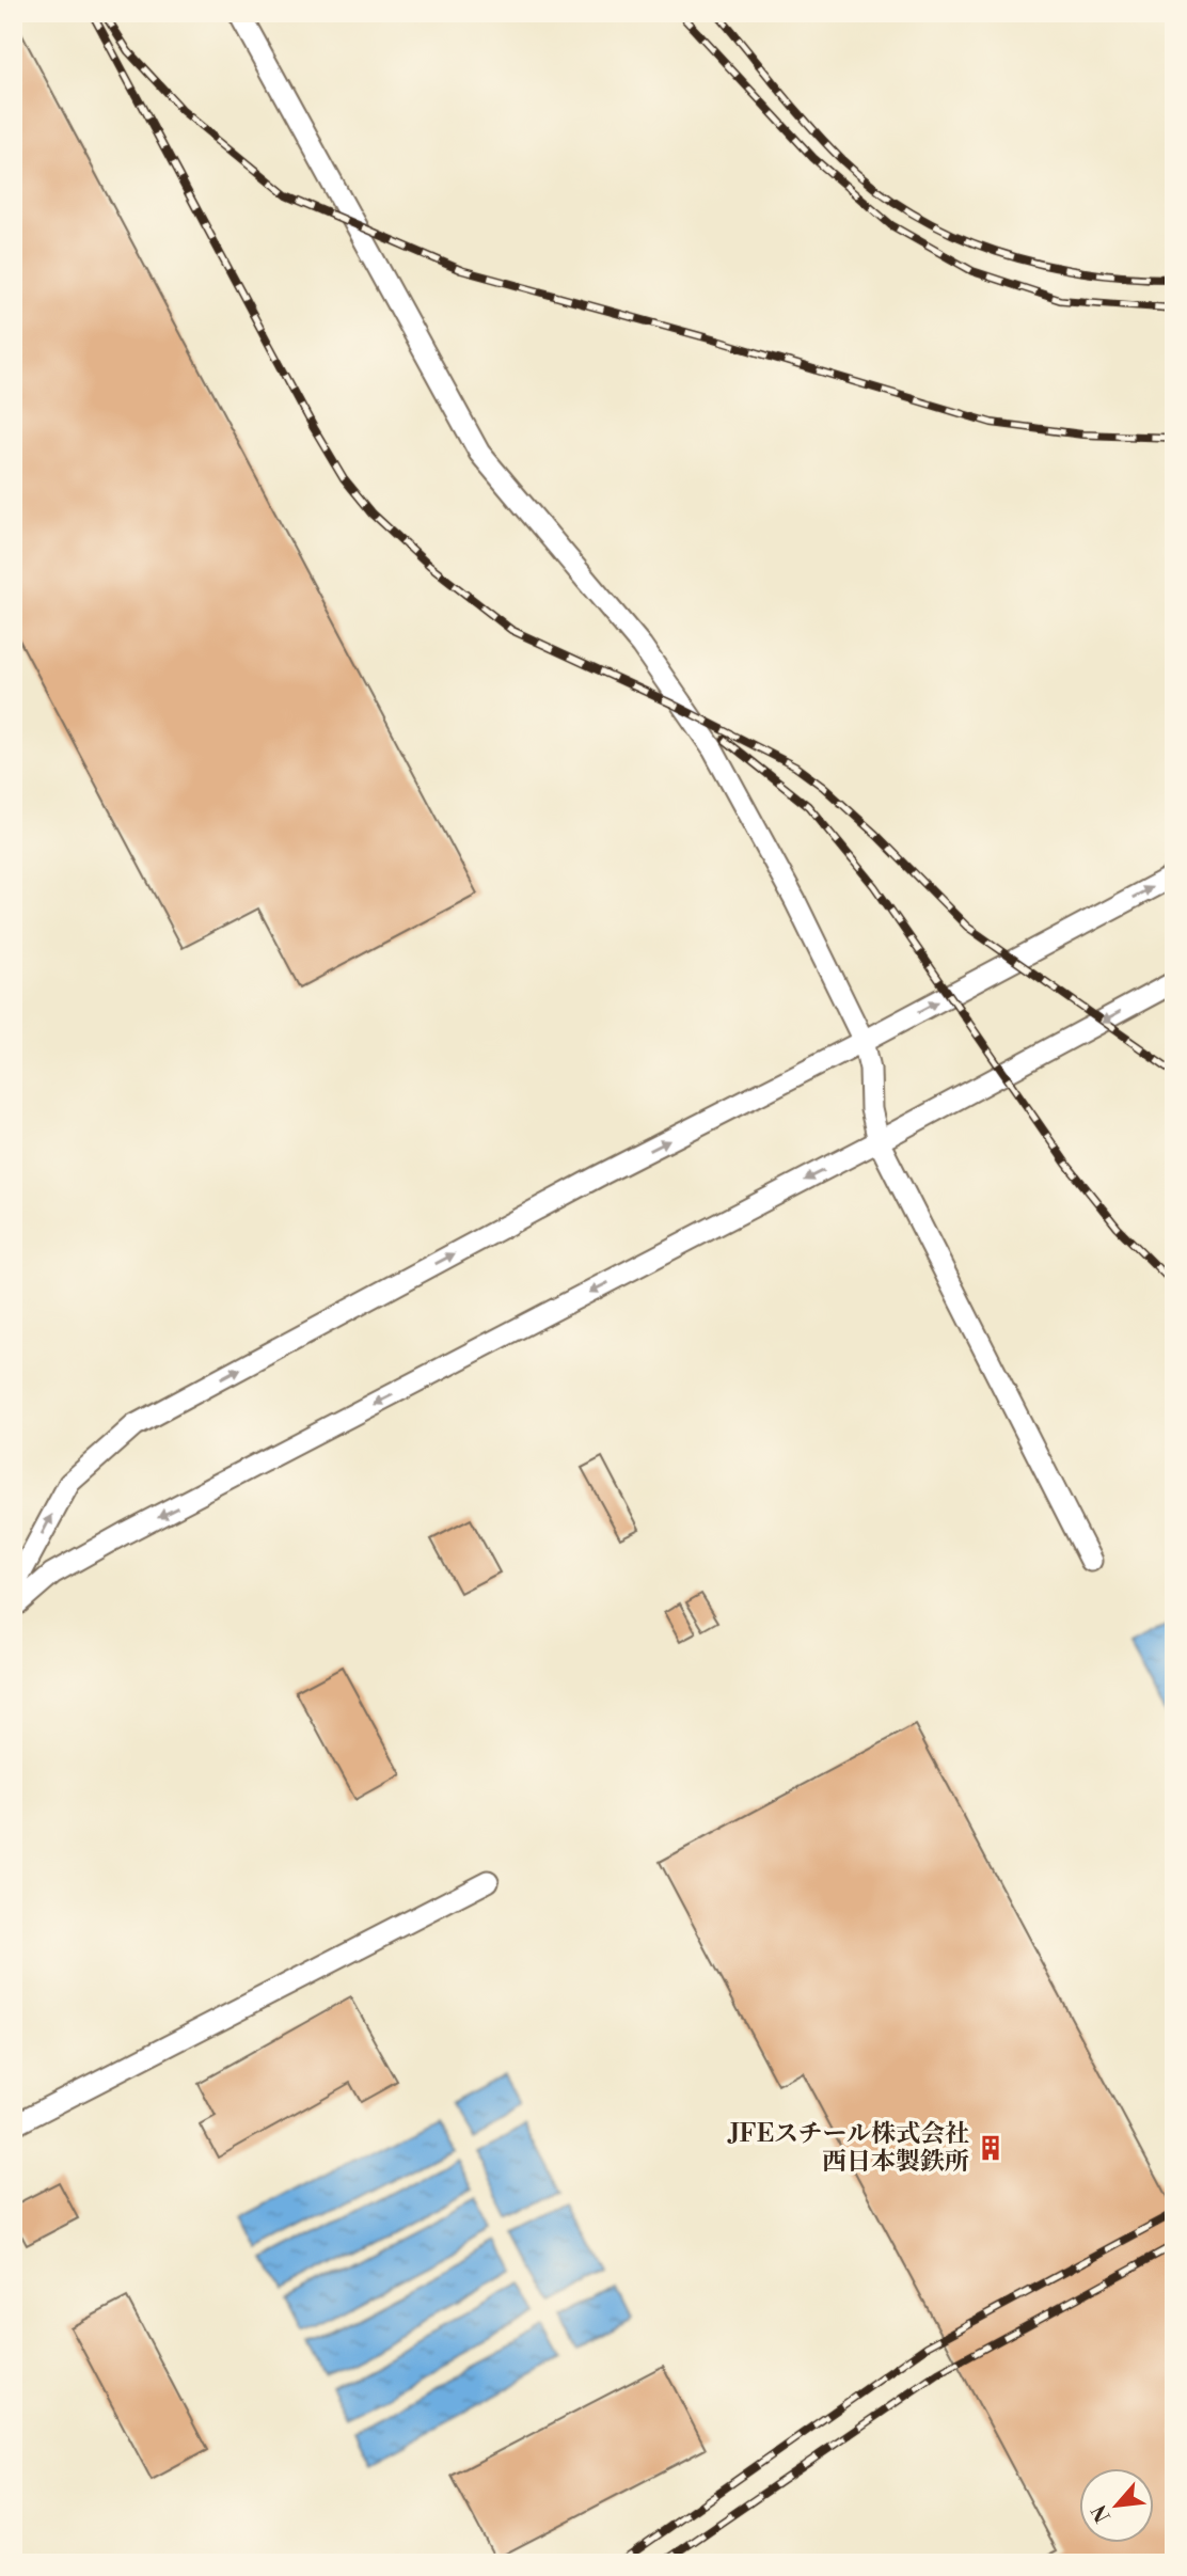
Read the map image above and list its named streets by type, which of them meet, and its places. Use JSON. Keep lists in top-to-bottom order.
{
  "places": {
    "building": ["JFEスチール株式会社 西日本製鉄所"]
  },
  "north": "bottom left"
}
